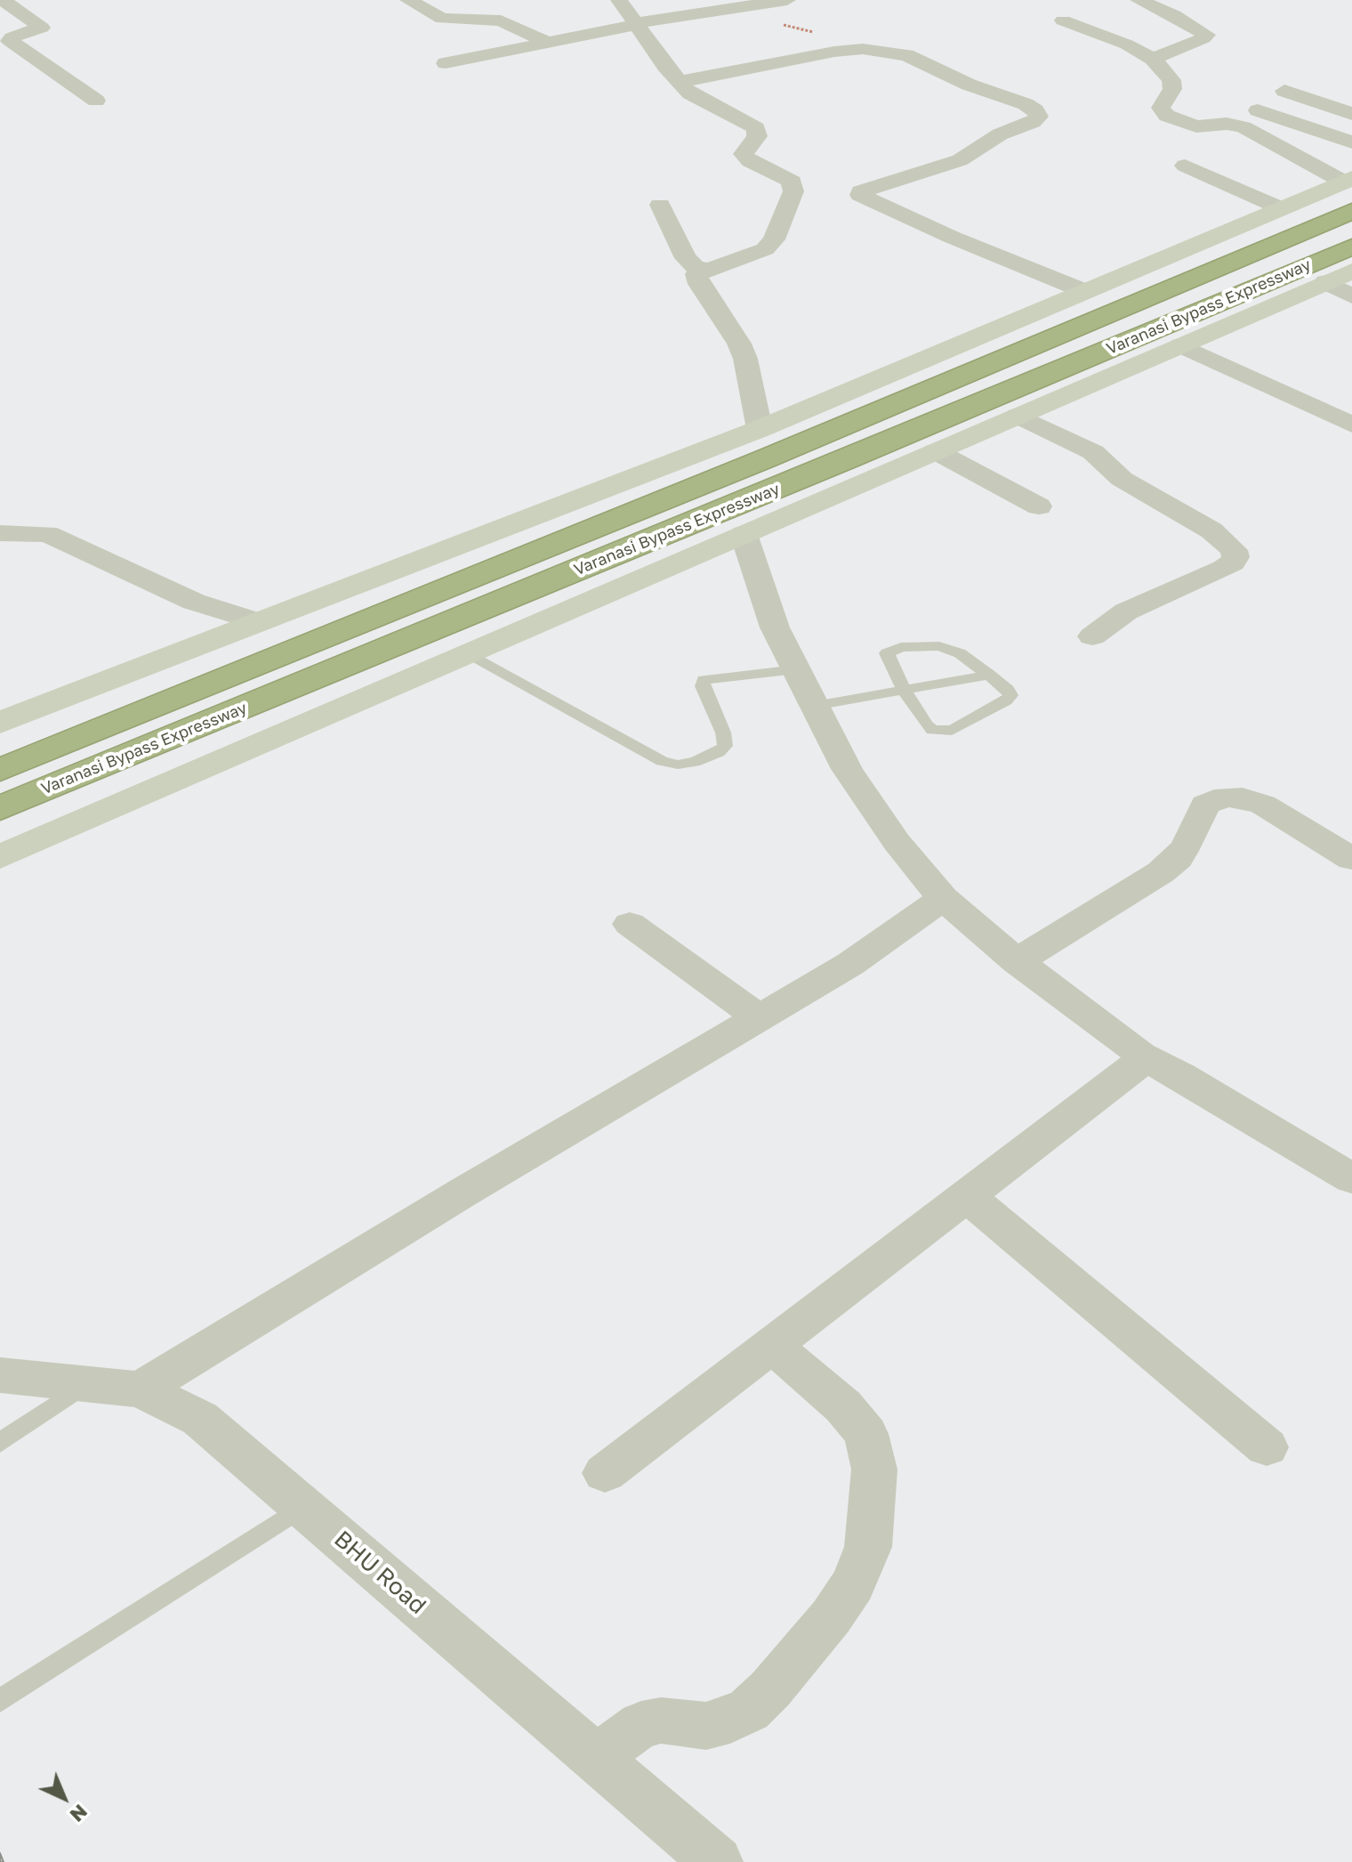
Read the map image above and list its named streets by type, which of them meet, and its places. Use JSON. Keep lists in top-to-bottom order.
{
  "streets": {
    "highway": ["Varanasi Bypass Expressway"],
    "street": ["BHU Road"]
  },
  "north": "bottom right"
}
